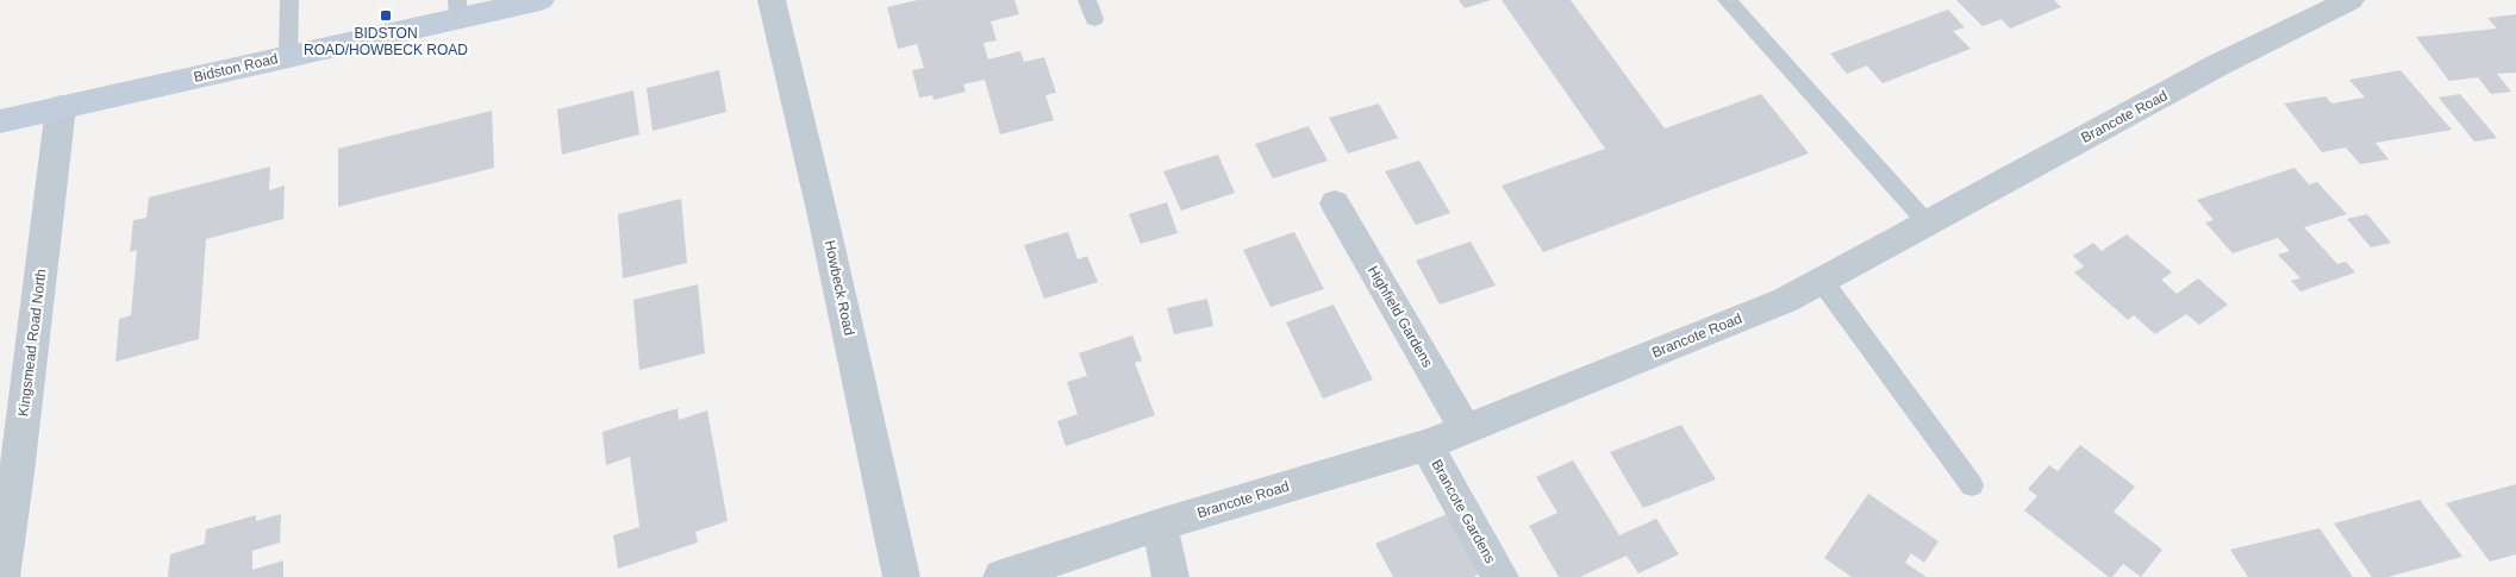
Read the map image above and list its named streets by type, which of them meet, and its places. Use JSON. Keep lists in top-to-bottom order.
{
  "streets": {
    "main road": ["Bidston Road"],
    "street": [
      "Brancote Road",
      "Howbeck Road",
      "Highfield Gardens",
      "Kingsmead Road North",
      "Brancote Gardens"
    ]
  },
  "crossings": [
    ["Bidston Road", "Kingsmead Road North"],
    ["Brancote Road", "Highfield Gardens"],
    ["Brancote Road", "Brancote Gardens"]
  ],
  "places": {
    "transit": ["BIDSTON ROAD/HOWBECK ROAD"]
  }
}
